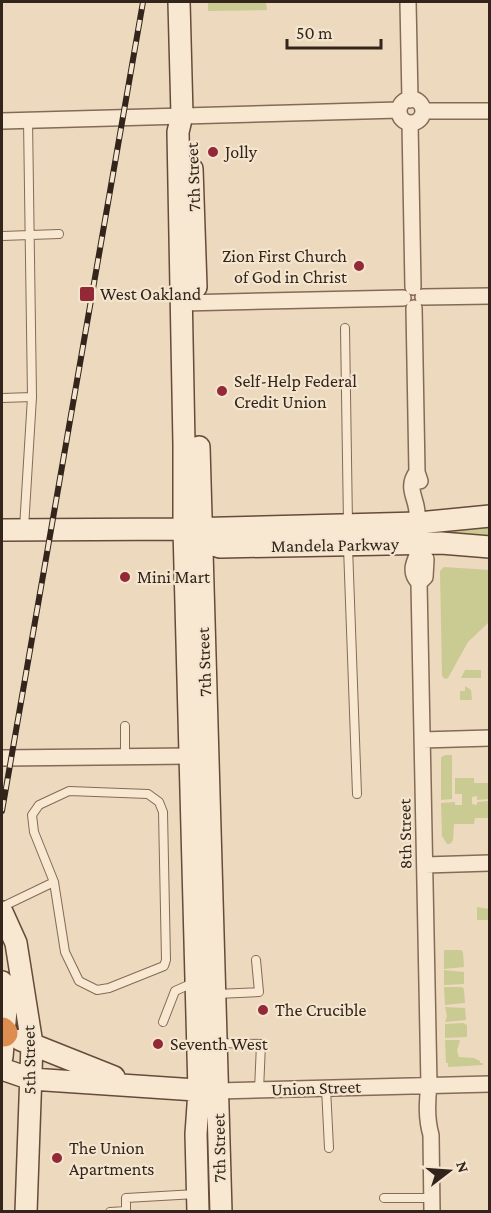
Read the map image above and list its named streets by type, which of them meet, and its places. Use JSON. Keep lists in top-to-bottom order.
{
  "streets": {
    "main road": [
      "7th Street",
      "Mandela Parkway",
      "5th Street",
      "Union Street"
    ],
    "street": ["8th Street"]
  },
  "crossings": [
    ["7th Street", "Mandela Parkway"],
    ["7th Street", "Union Street"],
    ["Mandela Parkway", "8th Street"],
    ["8th Street", "Union Street"],
    ["5th Street", "Union Street"]
  ],
  "places": {
    "other": [
      "Jolly",
      "Zion First Church of God in Christ",
      "Self-Help Federal Credit Union",
      "Mini Mart",
      "The Crucible",
      "Seventh West",
      "The Union Apartments"
    ],
    "transit": ["West Oakland"]
  },
  "scale_bar": "50 m",
  "north": "right"
}
